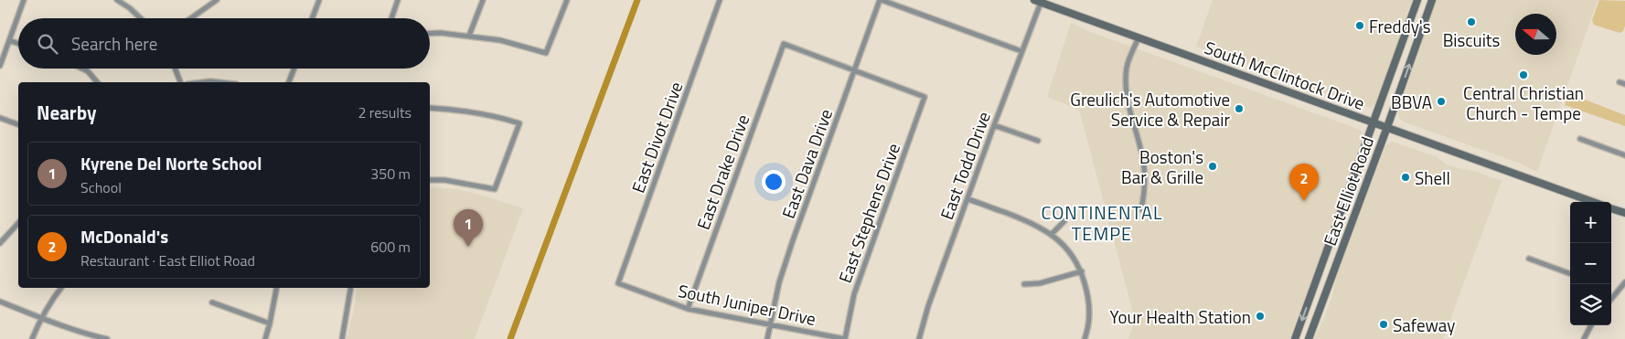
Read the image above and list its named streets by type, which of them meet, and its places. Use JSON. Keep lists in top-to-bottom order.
{
  "streets": {
    "main road": ["South McClintock Drive", "East Elliot Road"],
    "street": [
      "East Divot Drive",
      "East Dava Drive",
      "East Todd Drive",
      "East Drake Drive",
      "East Stephens Drive",
      "South Juniper Drive"
    ]
  },
  "crossings": [
    ["South McClintock Drive", "East Todd Drive"],
    ["South McClintock Drive", "East Elliot Road"],
    ["East Divot Drive", "South Juniper Drive"],
    ["East Dava Drive", "East Drake Drive"],
    ["East Dava Drive", "East Stephens Drive"],
    ["East Dava Drive", "South Juniper Drive"],
    ["East Drake Drive", "East Stephens Drive"],
    ["East Drake Drive", "South Juniper Drive"],
    ["East Stephens Drive", "South Juniper Drive"]
  ],
  "districts": ["CONTINENTAL TEMPE"],
  "places": [
    "Biscuits",
    "Freddy's",
    "Central Christian Church - Tempe",
    "BBVA",
    "Greulich's Automotive Service & Repair",
    "Boston's Bar & Grille",
    "Shell",
    "Your Health Station",
    "Safeway"
  ],
  "north": "left",
  "page": {
    "search": "Search here",
    "heading": ["Nearby", "2 results"],
    "list": [
      {
        "mark": "1",
        "name": "Kyrene Del Norte School",
        "note": "School",
        "value": "350 m"
      },
      {
        "mark": "2",
        "name": "McDonald's",
        "note": "Restaurant · East Elliot Road",
        "value": "600 m"
      }
    ],
    "pins": ["2", "1"],
    "map_buttons": ["+", "−"]
  }
}
